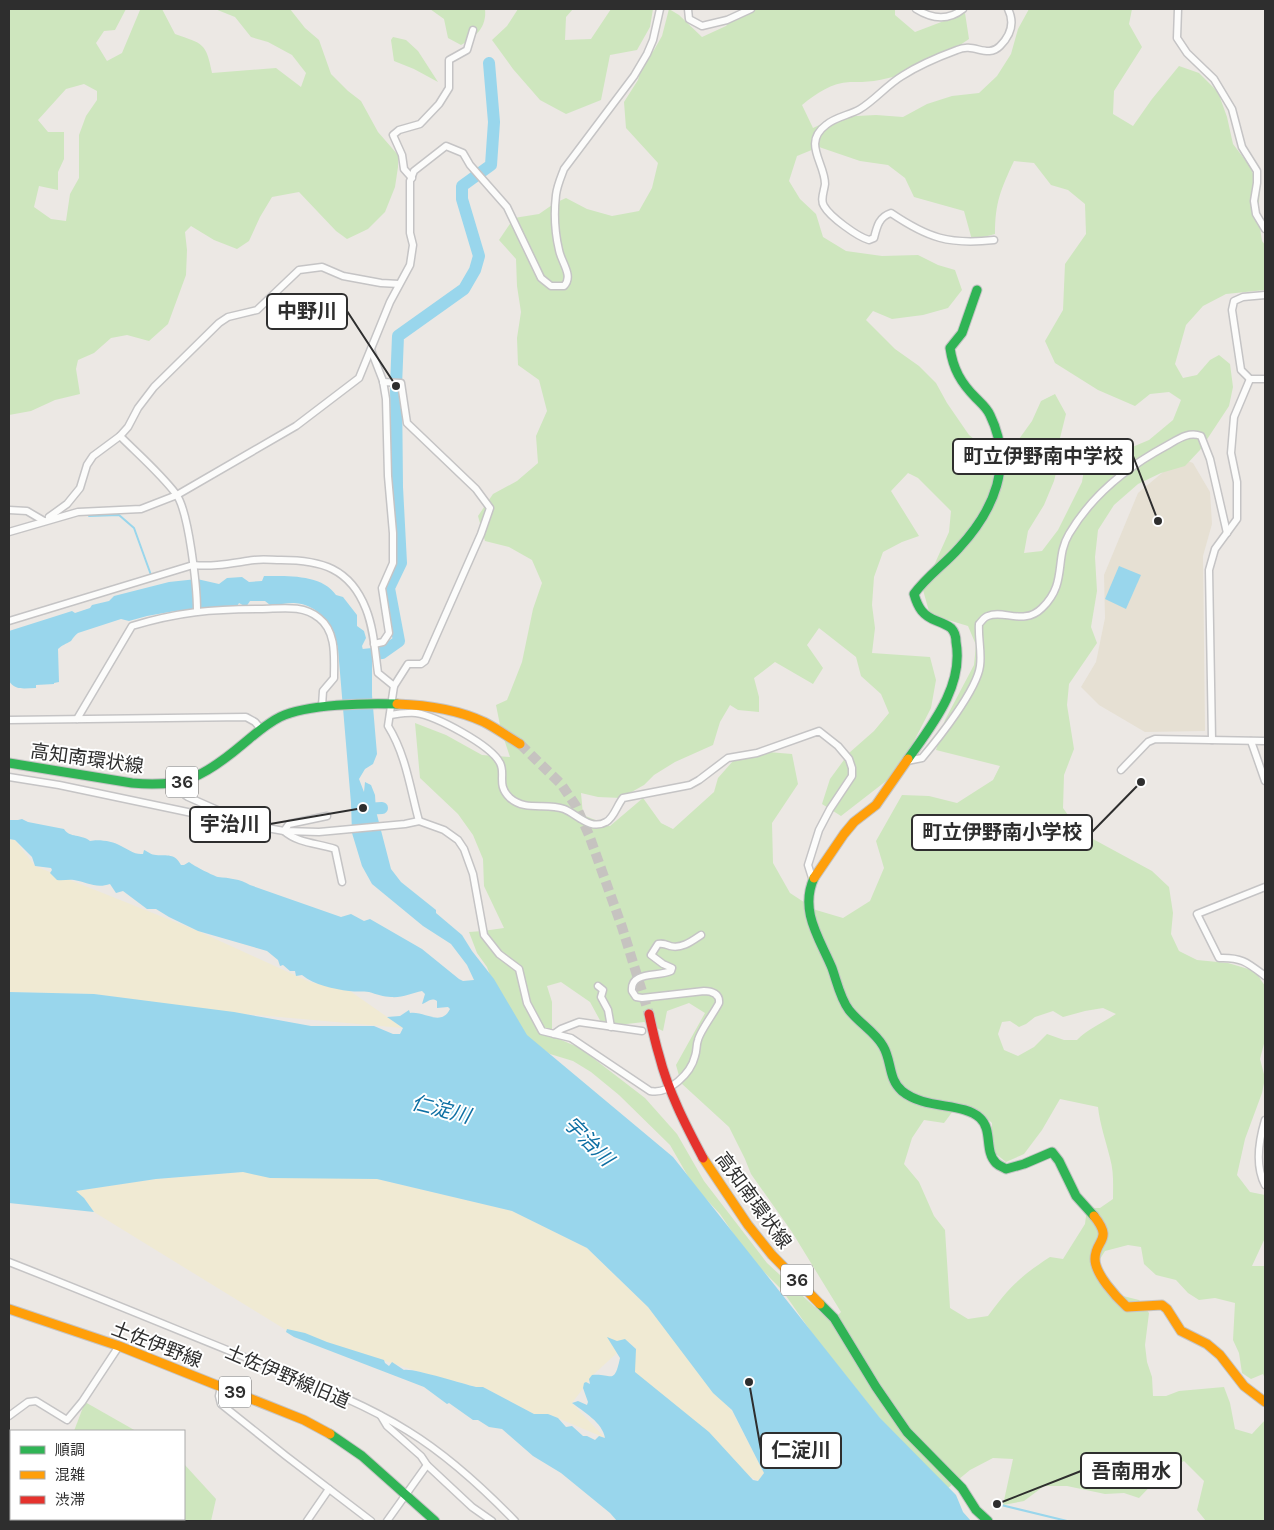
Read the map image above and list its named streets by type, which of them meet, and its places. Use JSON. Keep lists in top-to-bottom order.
{
  "streets": {
    "main road": [
      "高知南環状線",
      "36",
      "土佐伊野線",
      "39"
    ],
    "street": ["土佐伊野線旧道"]
  },
  "crossings": [
    ["土佐伊野線", "土佐伊野線旧道"]
  ],
  "water": ["仁淀川", "宇治川"],
  "places": [
    "中野川",
    "町立伊野南中学校",
    "町立伊野南小学校",
    "宇治川",
    "仁淀川",
    "吾南用水"
  ],
  "legend": ["順調", "混雑", "渋滞"]
}
